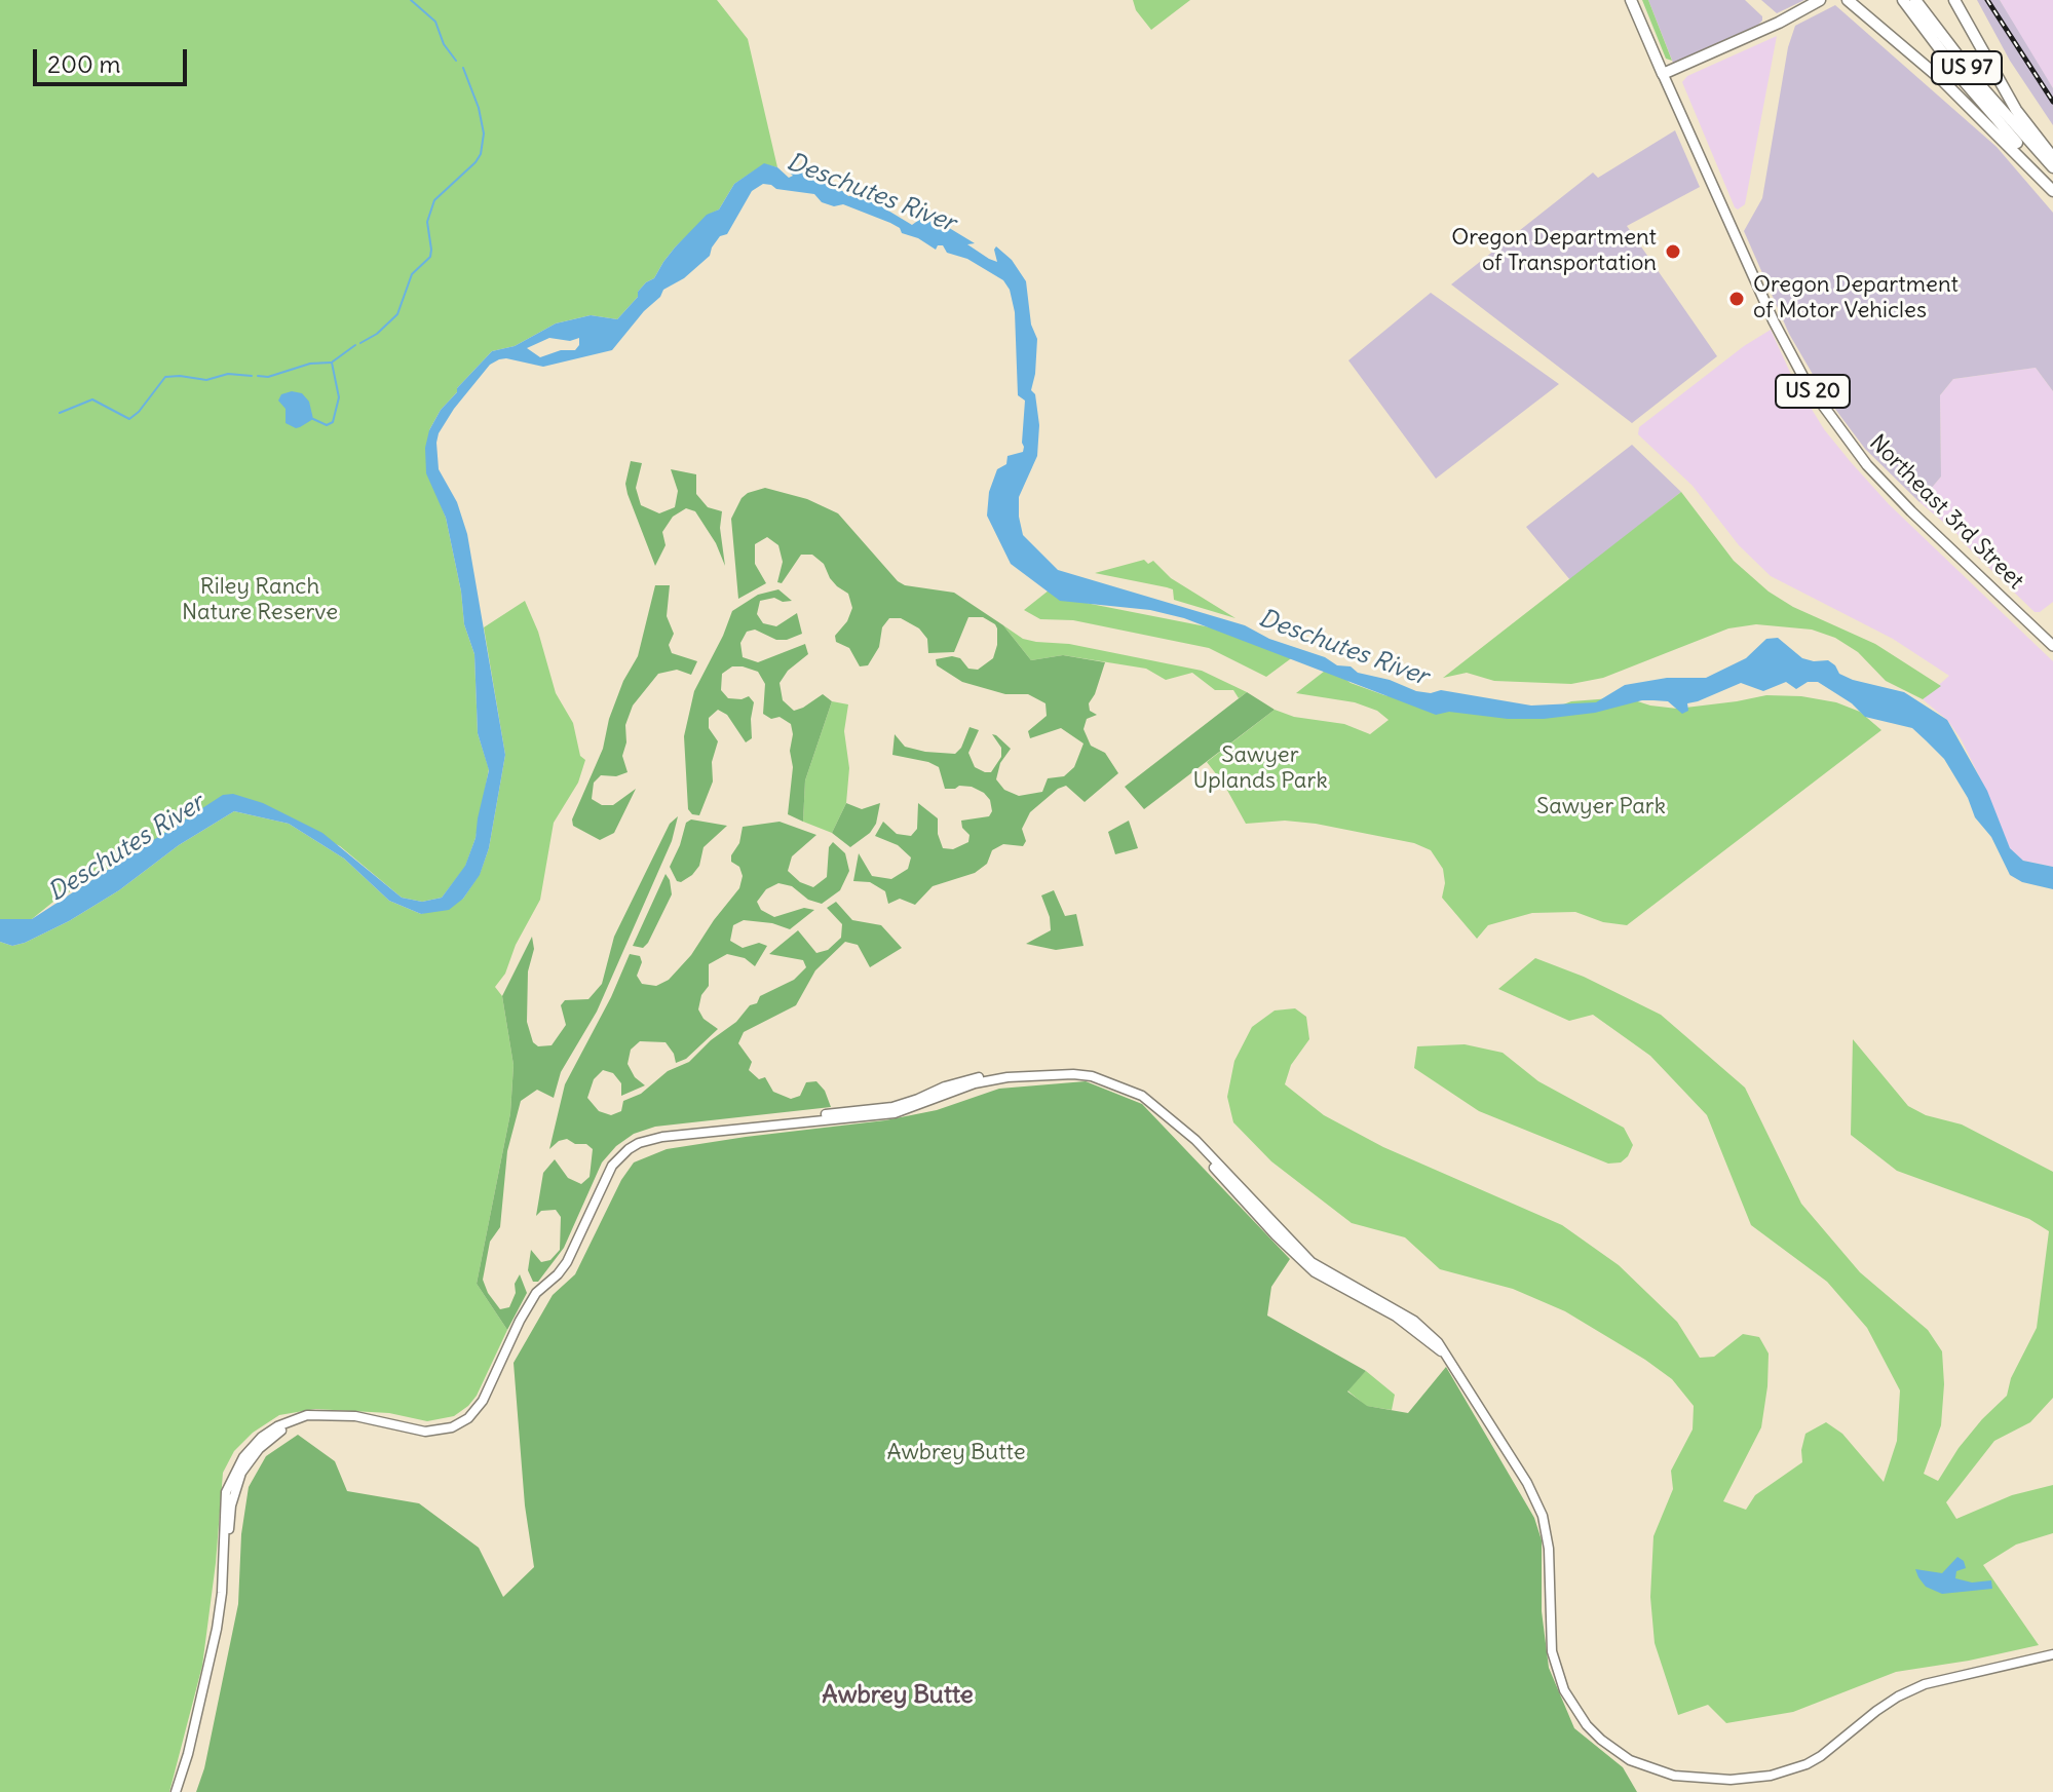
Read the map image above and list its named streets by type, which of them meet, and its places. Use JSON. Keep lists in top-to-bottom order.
{
  "streets": {
    "highway": ["US 97", "US 20", "Northeast 3rd Street"]
  },
  "districts": ["Awbrey Butte"],
  "water": ["Deschutes River"],
  "parks": [
    "Riley Ranch Nature Reserve",
    "Sawyer Uplands Park",
    "Sawyer Park",
    "Awbrey Butte"
  ],
  "places": ["Oregon Department of Transportation", "Oregon Department of Motor Vehicles"],
  "scale_bar": "200 m"
}
